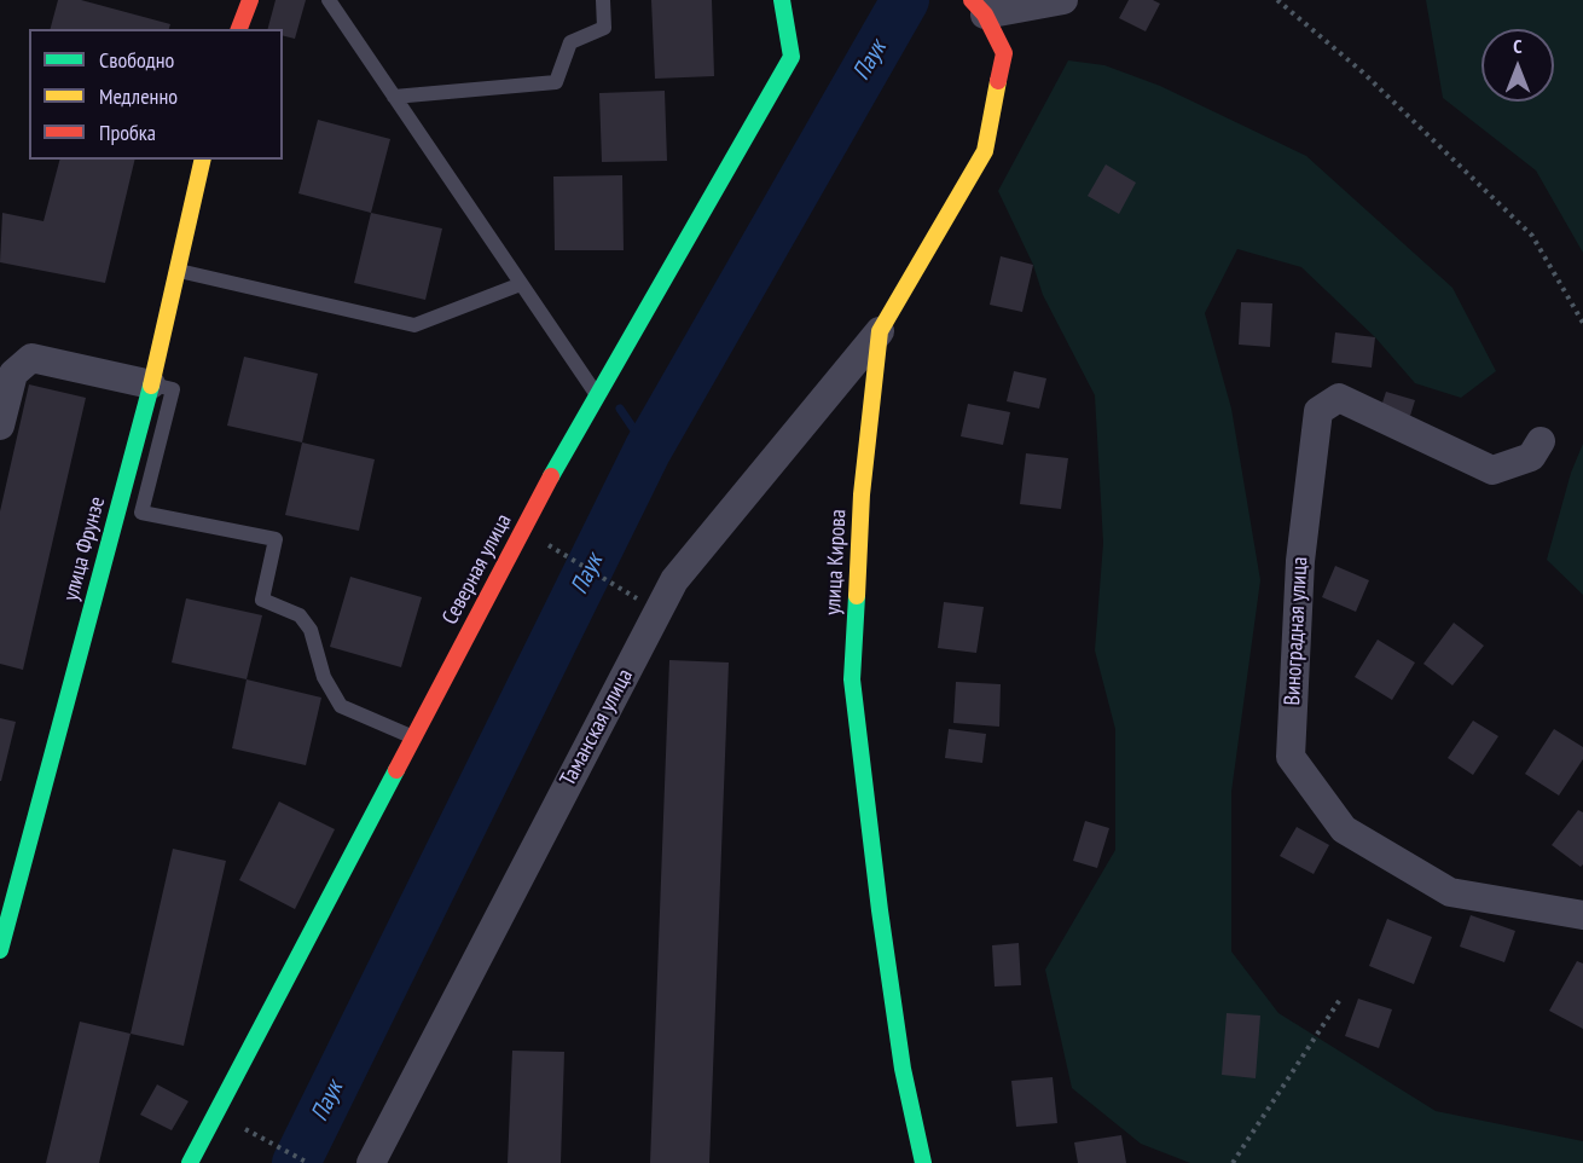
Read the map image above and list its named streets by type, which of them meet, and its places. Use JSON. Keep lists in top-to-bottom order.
{
  "streets": {
    "street": [
      "улица Фрунзе",
      "улица Кирова",
      "Северная улица",
      "Виноградная улица",
      "Таманская улица"
    ]
  },
  "crossings": [
    ["улица Кирова", "Таманская улица"]
  ],
  "water": ["Паук"],
  "legend": ["Свободно", "Медленно", "Пробка"],
  "north": "top"
}
